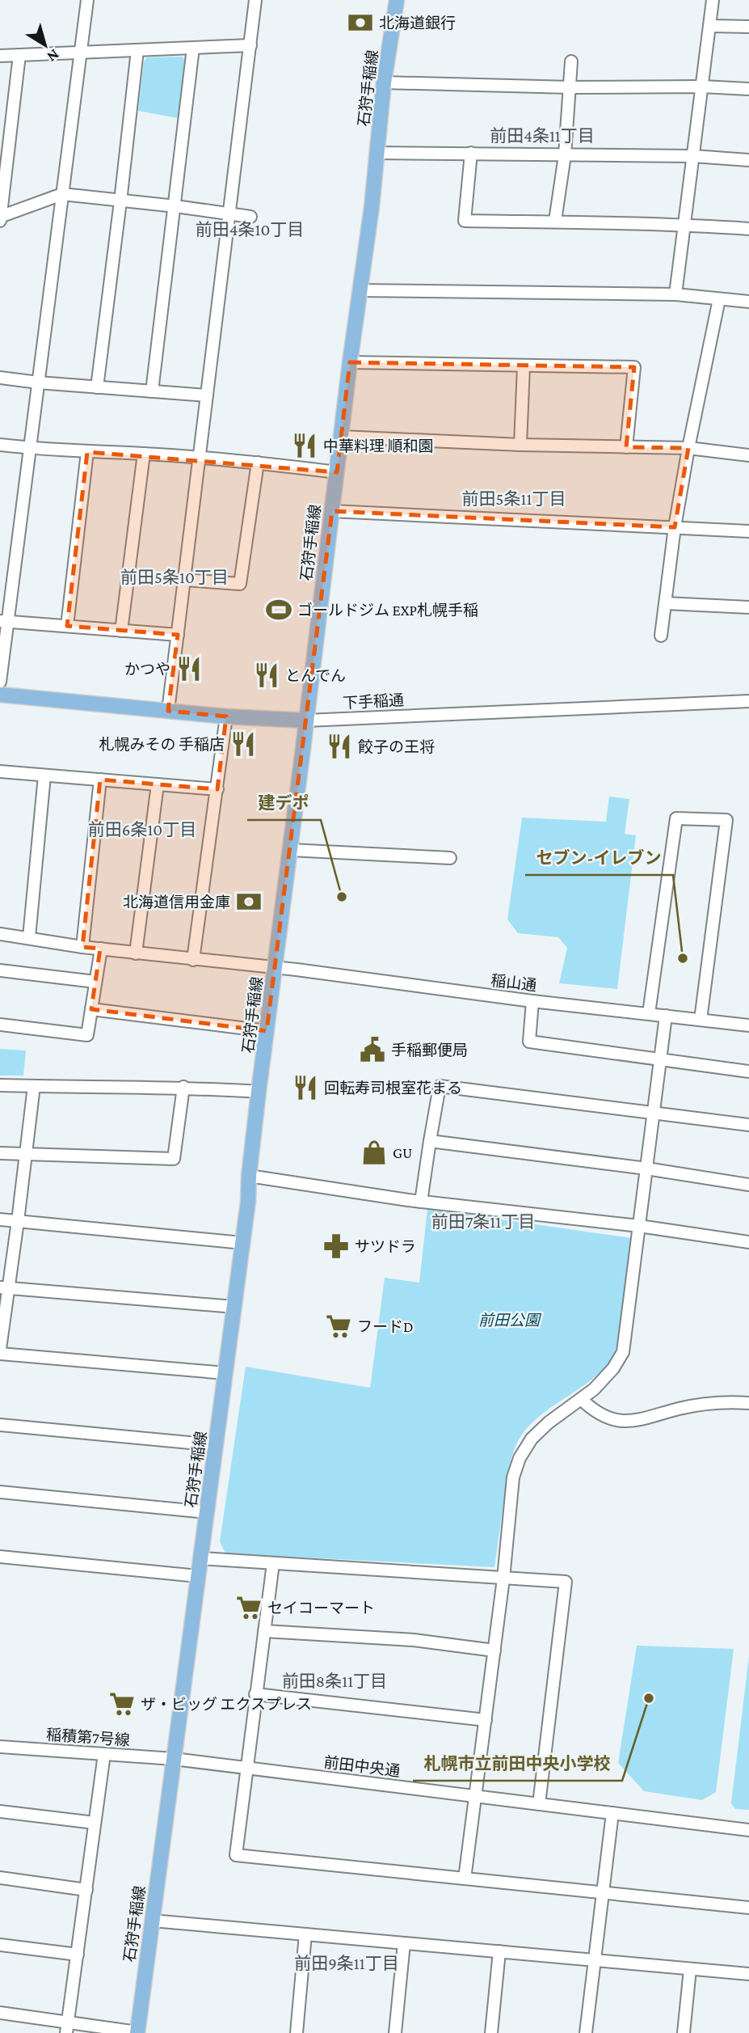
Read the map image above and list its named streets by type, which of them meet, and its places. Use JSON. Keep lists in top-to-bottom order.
{
  "streets": {
    "main road": ["石狩手稲線", "下手稲通"],
    "street": ["稲山通", "稲積第7号線", "前田中央通"]
  },
  "crossings": [
    ["石狩手稲線", "下手稲通"],
    ["石狩手稲線", "稲山通"],
    ["石狩手稲線", "稲積第7号線"],
    ["石狩手稲線", "前田中央通"],
    ["稲積第7号線", "前田中央通"]
  ],
  "districts": [
    "前田4条11丁目",
    "前田4条10丁目",
    "前田5条11丁目",
    "前田5条10丁目",
    "前田6条10丁目",
    "前田7条11丁目",
    "前田8条11丁目",
    "前田9条11丁目"
  ],
  "parks": ["前田公園"],
  "places": {
    "bank": ["北海道銀行", "北海道信用金庫"],
    "restaurant": [
      "中華料理 順和園",
      "かつや",
      "とんでん",
      "札幌みその 手稲店",
      "餃子の王将",
      "回転寿司根室花まる"
    ],
    "sports": ["ゴールドジム EXP札幌手稲"],
    "other": ["建デポ", "セブン-イレブン", "札幌市立前田中央小学校"],
    "public building": ["手稲郵便局"],
    "shop": ["GU"],
    "pharmacy": ["サツドラ"],
    "supermarket": ["フードD", "セイコーマート", "ザ・ビッグ エクスプレス"]
  },
  "north": "bottom right"
}
